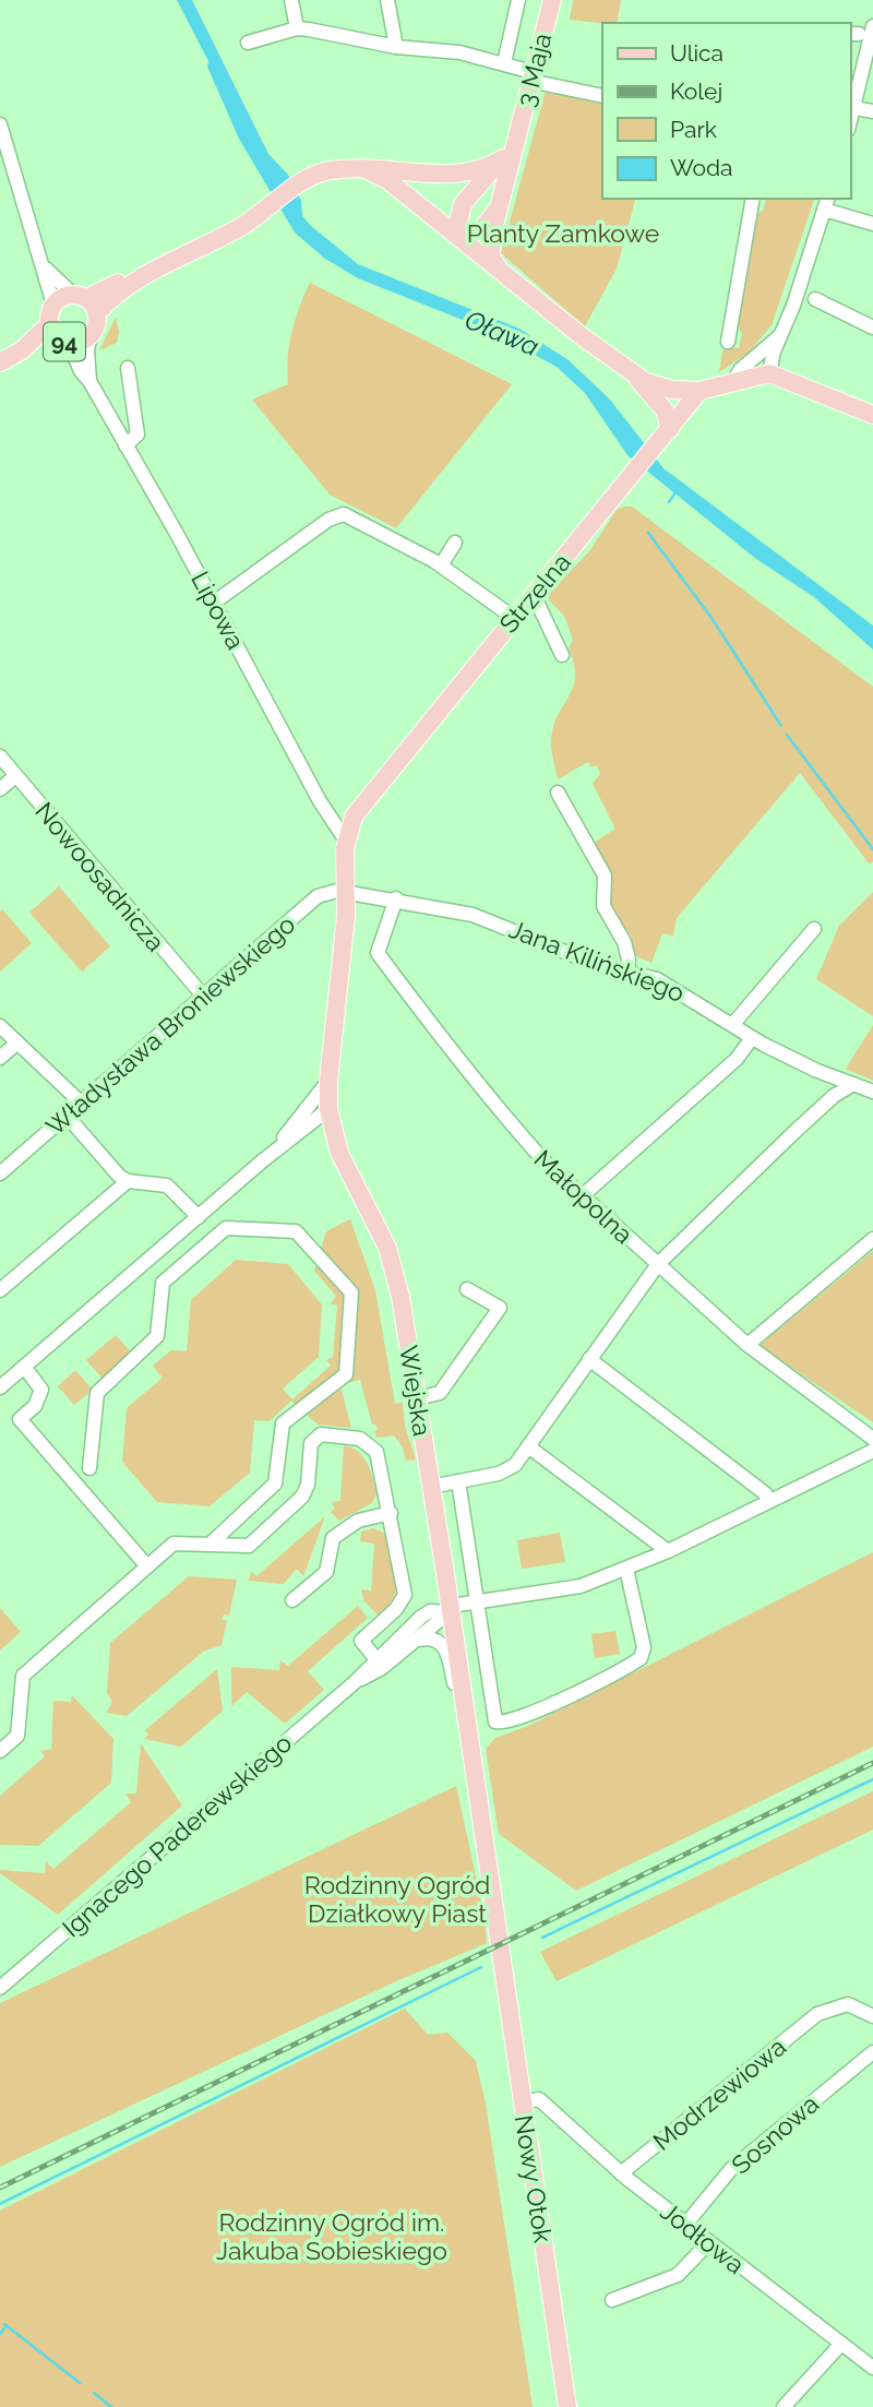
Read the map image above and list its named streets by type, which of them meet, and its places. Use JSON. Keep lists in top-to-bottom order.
{
  "streets": {
    "main road": [
      "3 Maja",
      "94",
      "Strzelna",
      "Wiejska",
      "Nowy Otok"
    ],
    "street": [
      "Lipowa",
      "Nowoosadnicza",
      "Jana Kilińskiego",
      "Władysława Broniewskiego",
      "Małopolna",
      "Ignacego Paderewskiego",
      "Modrzewiowa",
      "Sosnowa",
      "Jodłowa"
    ]
  },
  "crossings": [
    ["94", "Lipowa"],
    ["Strzelna", "Lipowa"],
    ["Strzelna", "Wiejska"],
    ["Lipowa", "Wiejska"],
    ["Nowoosadnicza", "Władysława Broniewskiego"],
    ["Jana Kilińskiego", "Władysława Broniewskiego"],
    ["Jana Kilińskiego", "Małopolna"],
    ["Jana Kilińskiego", "Wiejska"],
    ["Władysława Broniewskiego", "Wiejska"],
    ["Wiejska", "Nowy Otok"],
    ["Modrzewiowa", "Jodłowa"],
    ["Sosnowa", "Jodłowa"],
    ["Nowy Otok", "Jodłowa"]
  ],
  "water": ["Oława"],
  "parks": ["Planty Zamkowe", "Rodzinny Ogród Działkowy Piast", "Rodzinny Ogród im. Jakuba Sobieskiego"],
  "legend": [
    "Ulica",
    "Kolej",
    "Park",
    "Woda"
  ]
}
